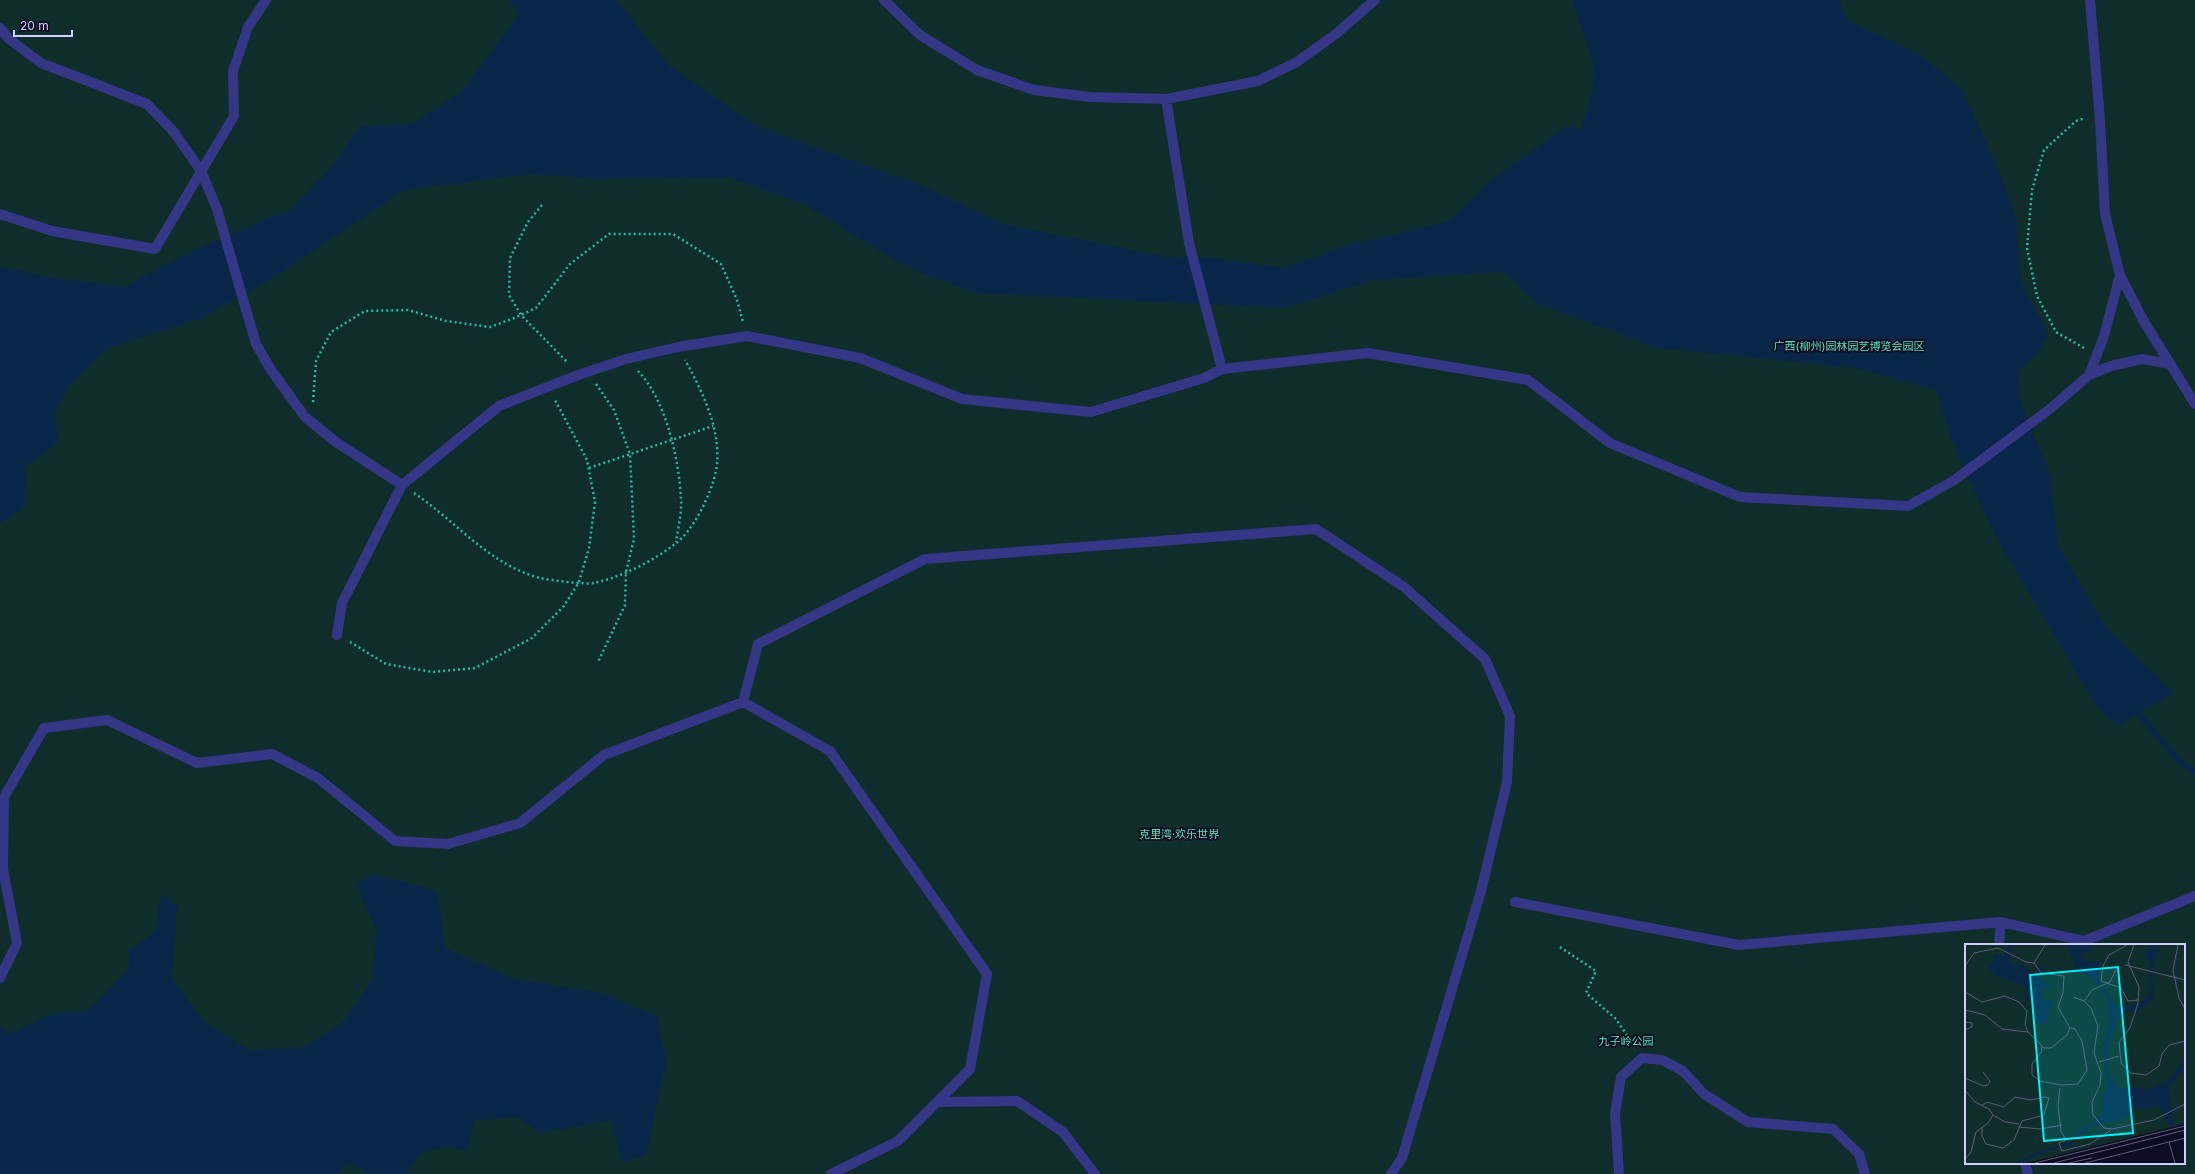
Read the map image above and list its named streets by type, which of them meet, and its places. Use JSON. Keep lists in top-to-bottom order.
{
  "parks": ["广西(柳州)园林园艺博览会园区", "克里湾·欢乐世界", "九子岭公园"],
  "scale_bar": "20 m"
}
